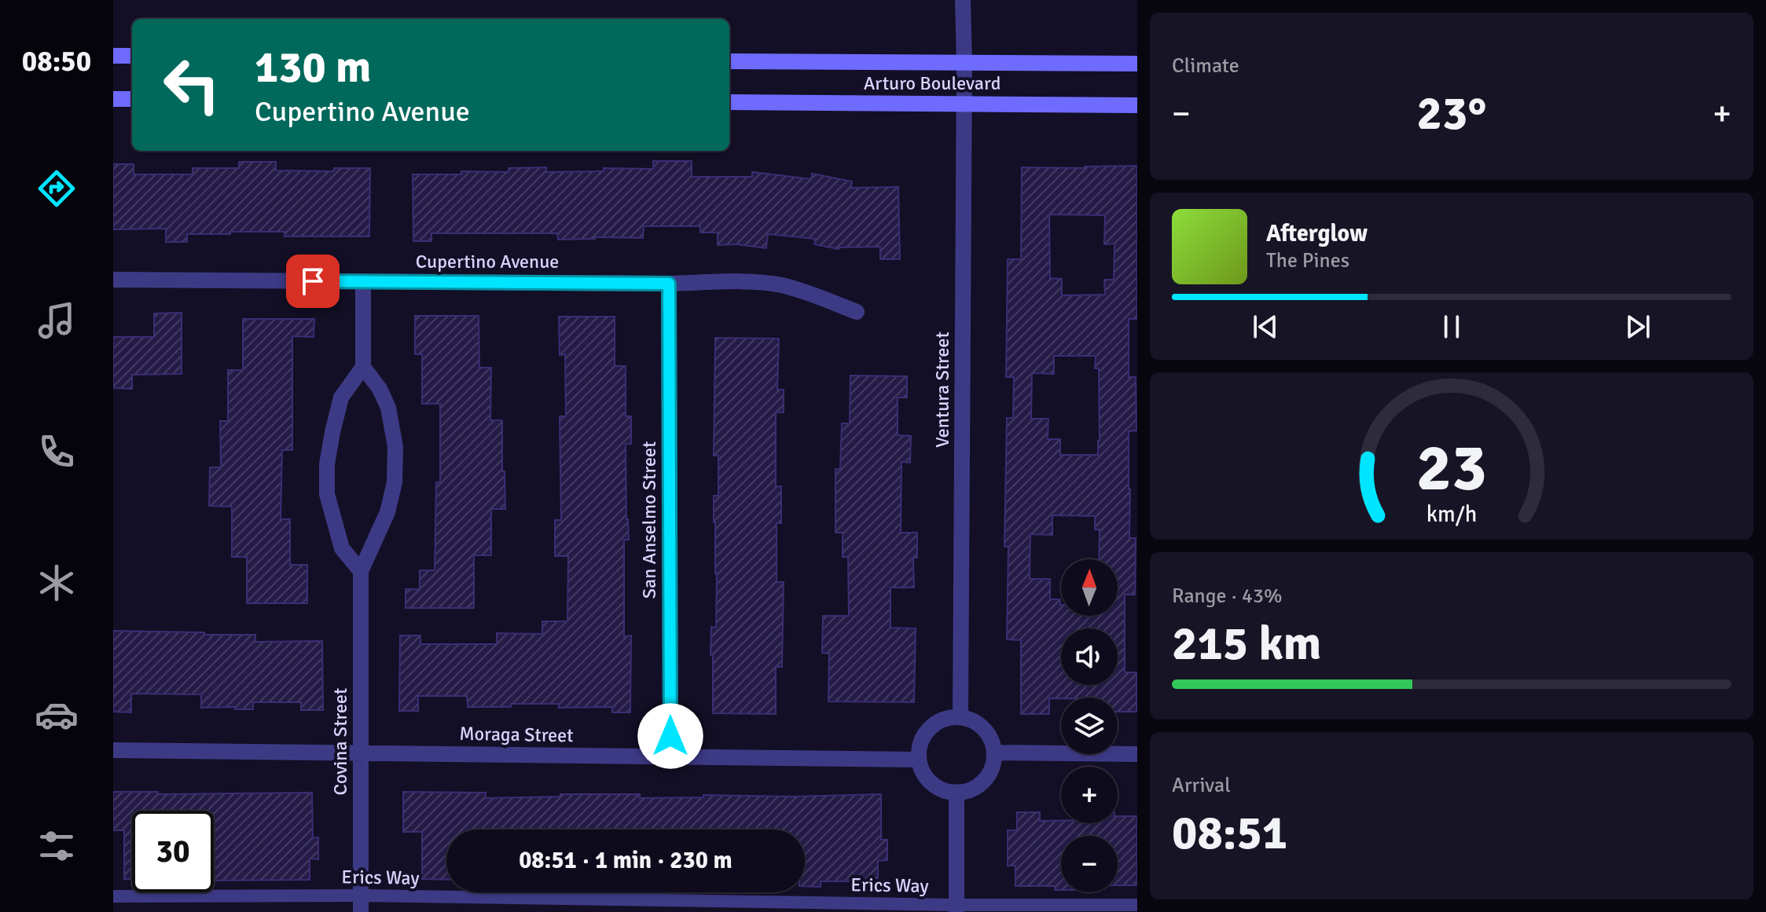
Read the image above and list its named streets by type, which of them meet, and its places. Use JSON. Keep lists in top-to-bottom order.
{
  "streets": {
    "street": [
      "Arturo Boulevard",
      "Cupertino Avenue",
      "Ventura Street",
      "San Anselmo Street",
      "Moraga Street",
      "Covina Street"
    ],
    "lane": ["Erics Way"]
  },
  "crossings": [
    ["Arturo Boulevard", "Ventura Street"],
    ["Cupertino Avenue", "San Anselmo Street"],
    ["Ventura Street", "Moraga Street"],
    ["San Anselmo Street", "Moraga Street"],
    ["Moraga Street", "Covina Street"],
    ["Covina Street", "Erics Way"]
  ],
  "north": "top",
  "page": {
    "tabs": "08:50",
    "tile": [
      "Climate",
      ["Range · 43%", "215 km"],
      ["Arrival", "08:51"]
    ],
    "turn": ["130 m", "Cupertino Avenue"],
    "heat": ["−", "23°", "+"],
    "song": ["Afterglow", "The Pines"],
    "map_buttons": ["+", "−"],
    "limit": "30",
    "trip": "08:51 · 1 min · 230 m",
    "gauge": ["23", "km/h"]
  }
}
